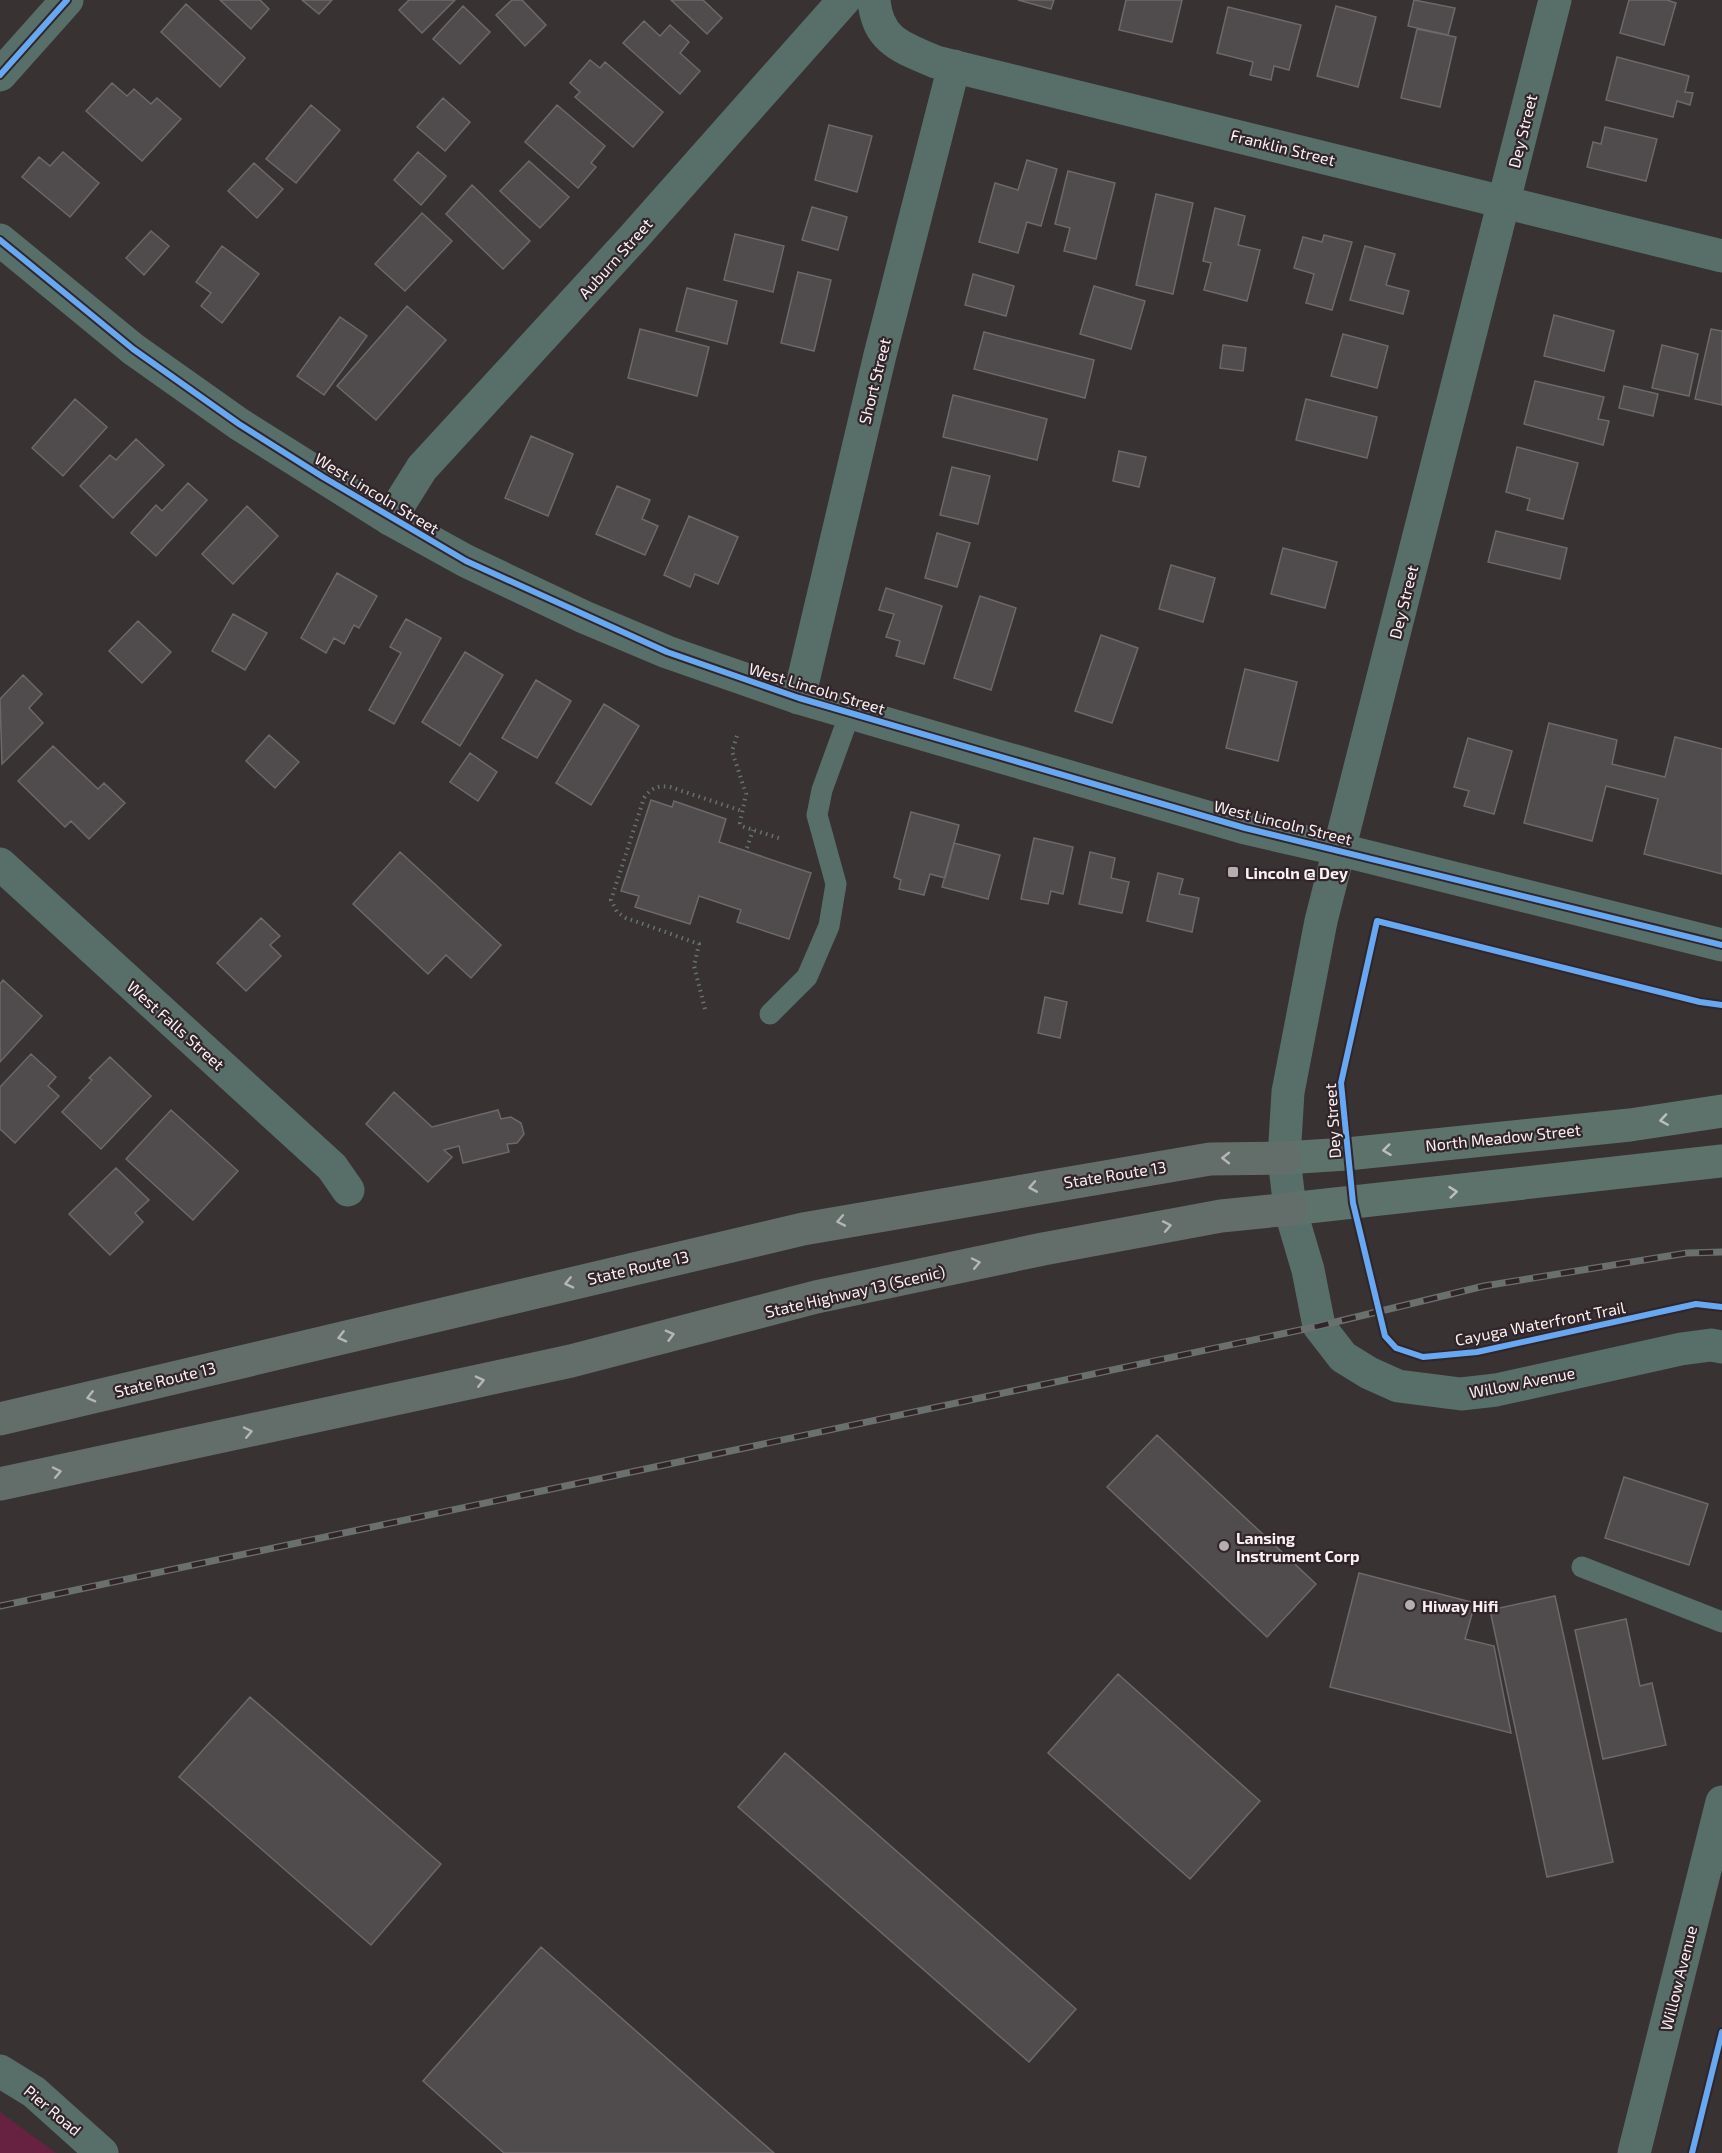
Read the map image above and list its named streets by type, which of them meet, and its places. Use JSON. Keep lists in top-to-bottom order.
{
  "streets": {
    "highway": ["North Meadow Street", "State Route 13", "State Highway 13 (Scenic)"],
    "street": [
      "Dey Street",
      "Franklin Street",
      "Auburn Street",
      "Short Street",
      "West Lincoln Street",
      "West Falls Street",
      "Willow Avenue",
      "Pier Road"
    ],
    "cycle path": ["Cayuga Waterfront Trail"]
  },
  "crossings": [
    ["Dey Street", "Franklin Street"],
    ["Dey Street", "West Lincoln Street"],
    ["Dey Street", "North Meadow Street"],
    ["Dey Street", "State Route 13"],
    ["Dey Street", "State Highway 13 (Scenic)"],
    ["Dey Street", "Willow Avenue"],
    ["Franklin Street", "Short Street"],
    ["Auburn Street", "West Lincoln Street"],
    ["Short Street", "West Lincoln Street"],
    ["North Meadow Street", "State Route 13"],
    ["State Highway 13 (Scenic)", "Willow Avenue"]
  ],
  "one_way": ["State Route 13", "State Highway 13 (Scenic)"],
  "places": {
    "transit": ["Lincoln @ Dey"],
    "other": ["Lansing Instrument Corp", "Hiway Hifi"]
  }
}
